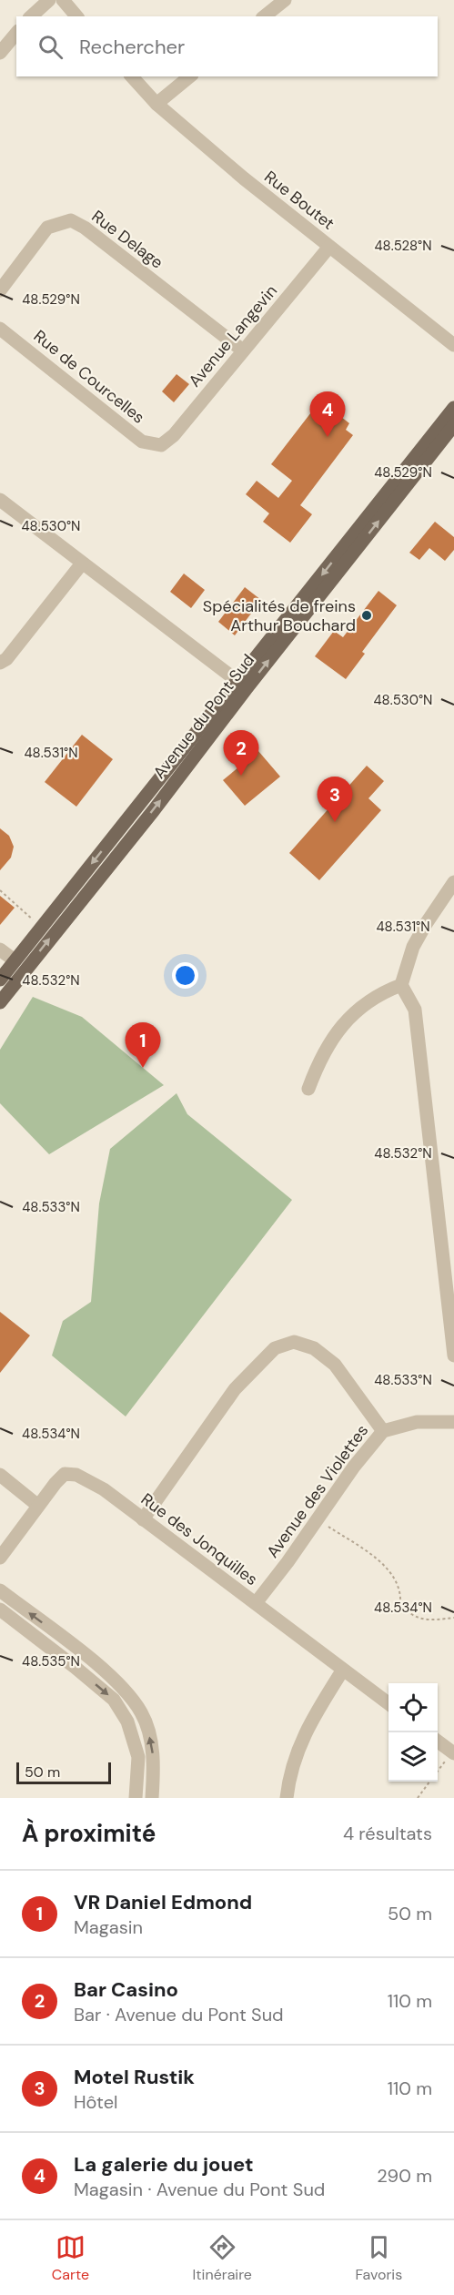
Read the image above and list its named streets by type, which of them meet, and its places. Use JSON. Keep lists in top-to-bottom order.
{
  "streets": {
    "main road": ["Avenue du Pont Sud"],
    "street": [
      "Rue Boutet",
      "Rue Delage",
      "Avenue Langevin",
      "Rue de Courcelles",
      "Avenue des Violettes",
      "Rue des Jonquilles"
    ]
  },
  "crossings": [
    ["Rue Boutet", "Avenue Langevin"],
    ["Rue Delage", "Avenue Langevin"],
    ["Avenue Langevin", "Rue de Courcelles"],
    ["Avenue des Violettes", "Rue des Jonquilles"]
  ],
  "places": ["Spécialités de freins Arthur Bouchard"],
  "scale_bar": "50 m",
  "page": {
    "search": "Rechercher",
    "pins": [
      "4",
      "2",
      "3",
      "1"
    ],
    "scale": "50 m",
    "heading": ["À proximité", "4 résultats"],
    "list": [
      {
        "mark": "1",
        "name": "VR Daniel Edmond",
        "note": "Magasin",
        "value": "50 m"
      },
      {
        "mark": "2",
        "name": "Bar Casino",
        "note": "Bar · Avenue du Pont Sud",
        "value": "110 m"
      },
      {
        "mark": "3",
        "name": "Motel Rustik",
        "note": "Hôtel",
        "value": "110 m"
      },
      {
        "mark": "4",
        "name": "La galerie du jouet",
        "note": "Magasin · Avenue du Pont Sud",
        "value": "290 m"
      }
    ],
    "nav": ["Carte", "Itinéraire", "Favoris"]
  },
  "coordinates": [
    "48.528°N",
    "48.529°N",
    "48.530°N",
    "48.531°N",
    "48.532°N",
    "48.533°N",
    "48.534°N",
    "48.535°N"
  ]
}
